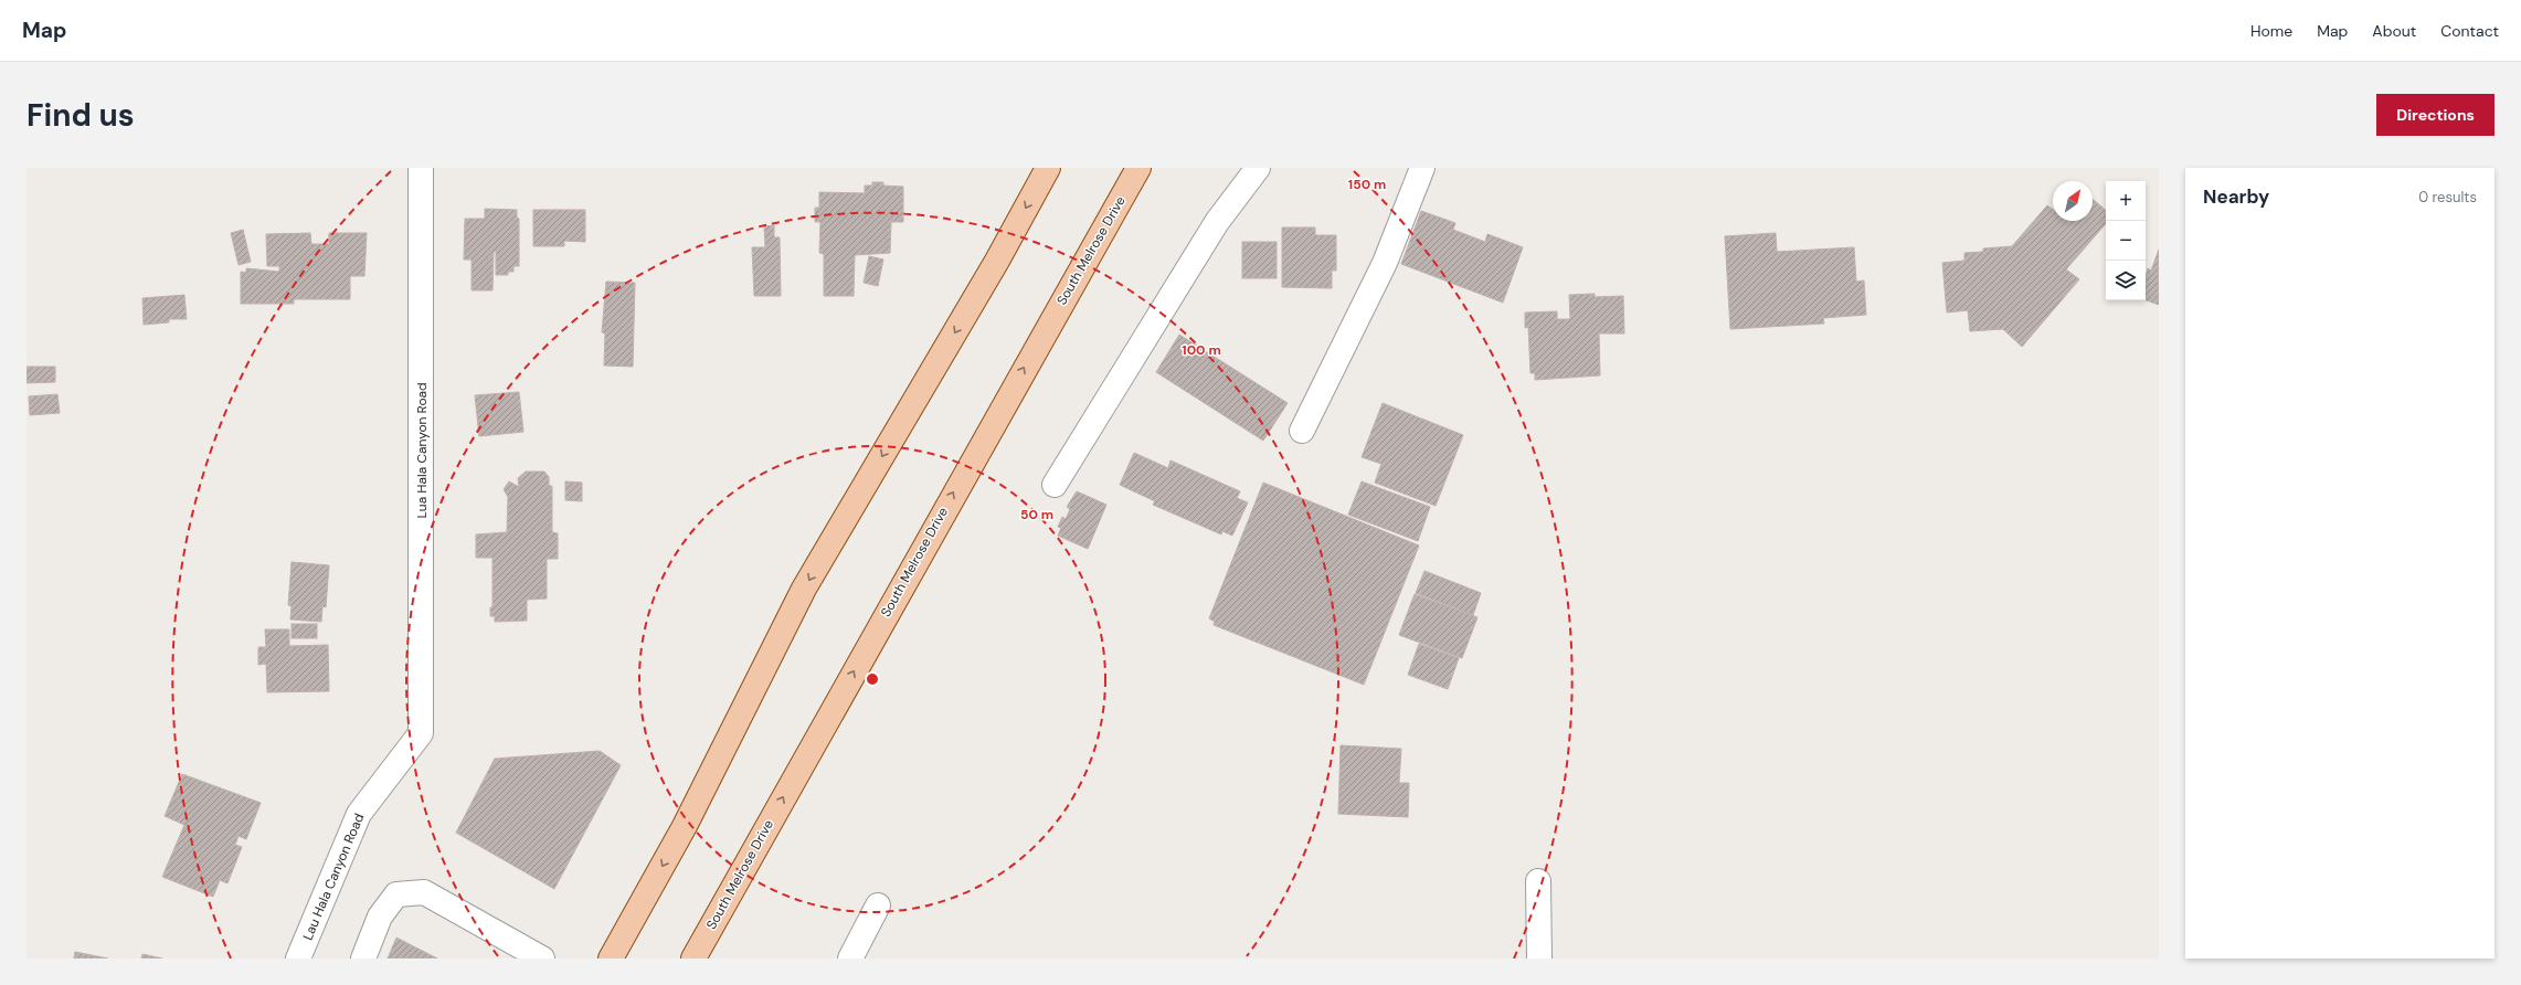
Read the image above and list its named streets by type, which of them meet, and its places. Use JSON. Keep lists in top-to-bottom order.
{
  "streets": {
    "main road": ["South Melrose Drive"],
    "street": ["Lua Hala Canyon Road", "Lau Hala Canyon Road"]
  },
  "crossings": [
    ["Lua Hala Canyon Road", "Lau Hala Canyon Road"]
  ],
  "north": "top right",
  "page": {
    "header": "Map",
    "nav": [
      "Home",
      "Map",
      "About",
      "Contact"
    ],
    "buttons": "Directions",
    "title": "Find us",
    "heading": ["Nearby", "0 results"],
    "map_buttons": ["+", "−"]
  },
  "rings": ["150 m", "100 m", "50 m"]
}
